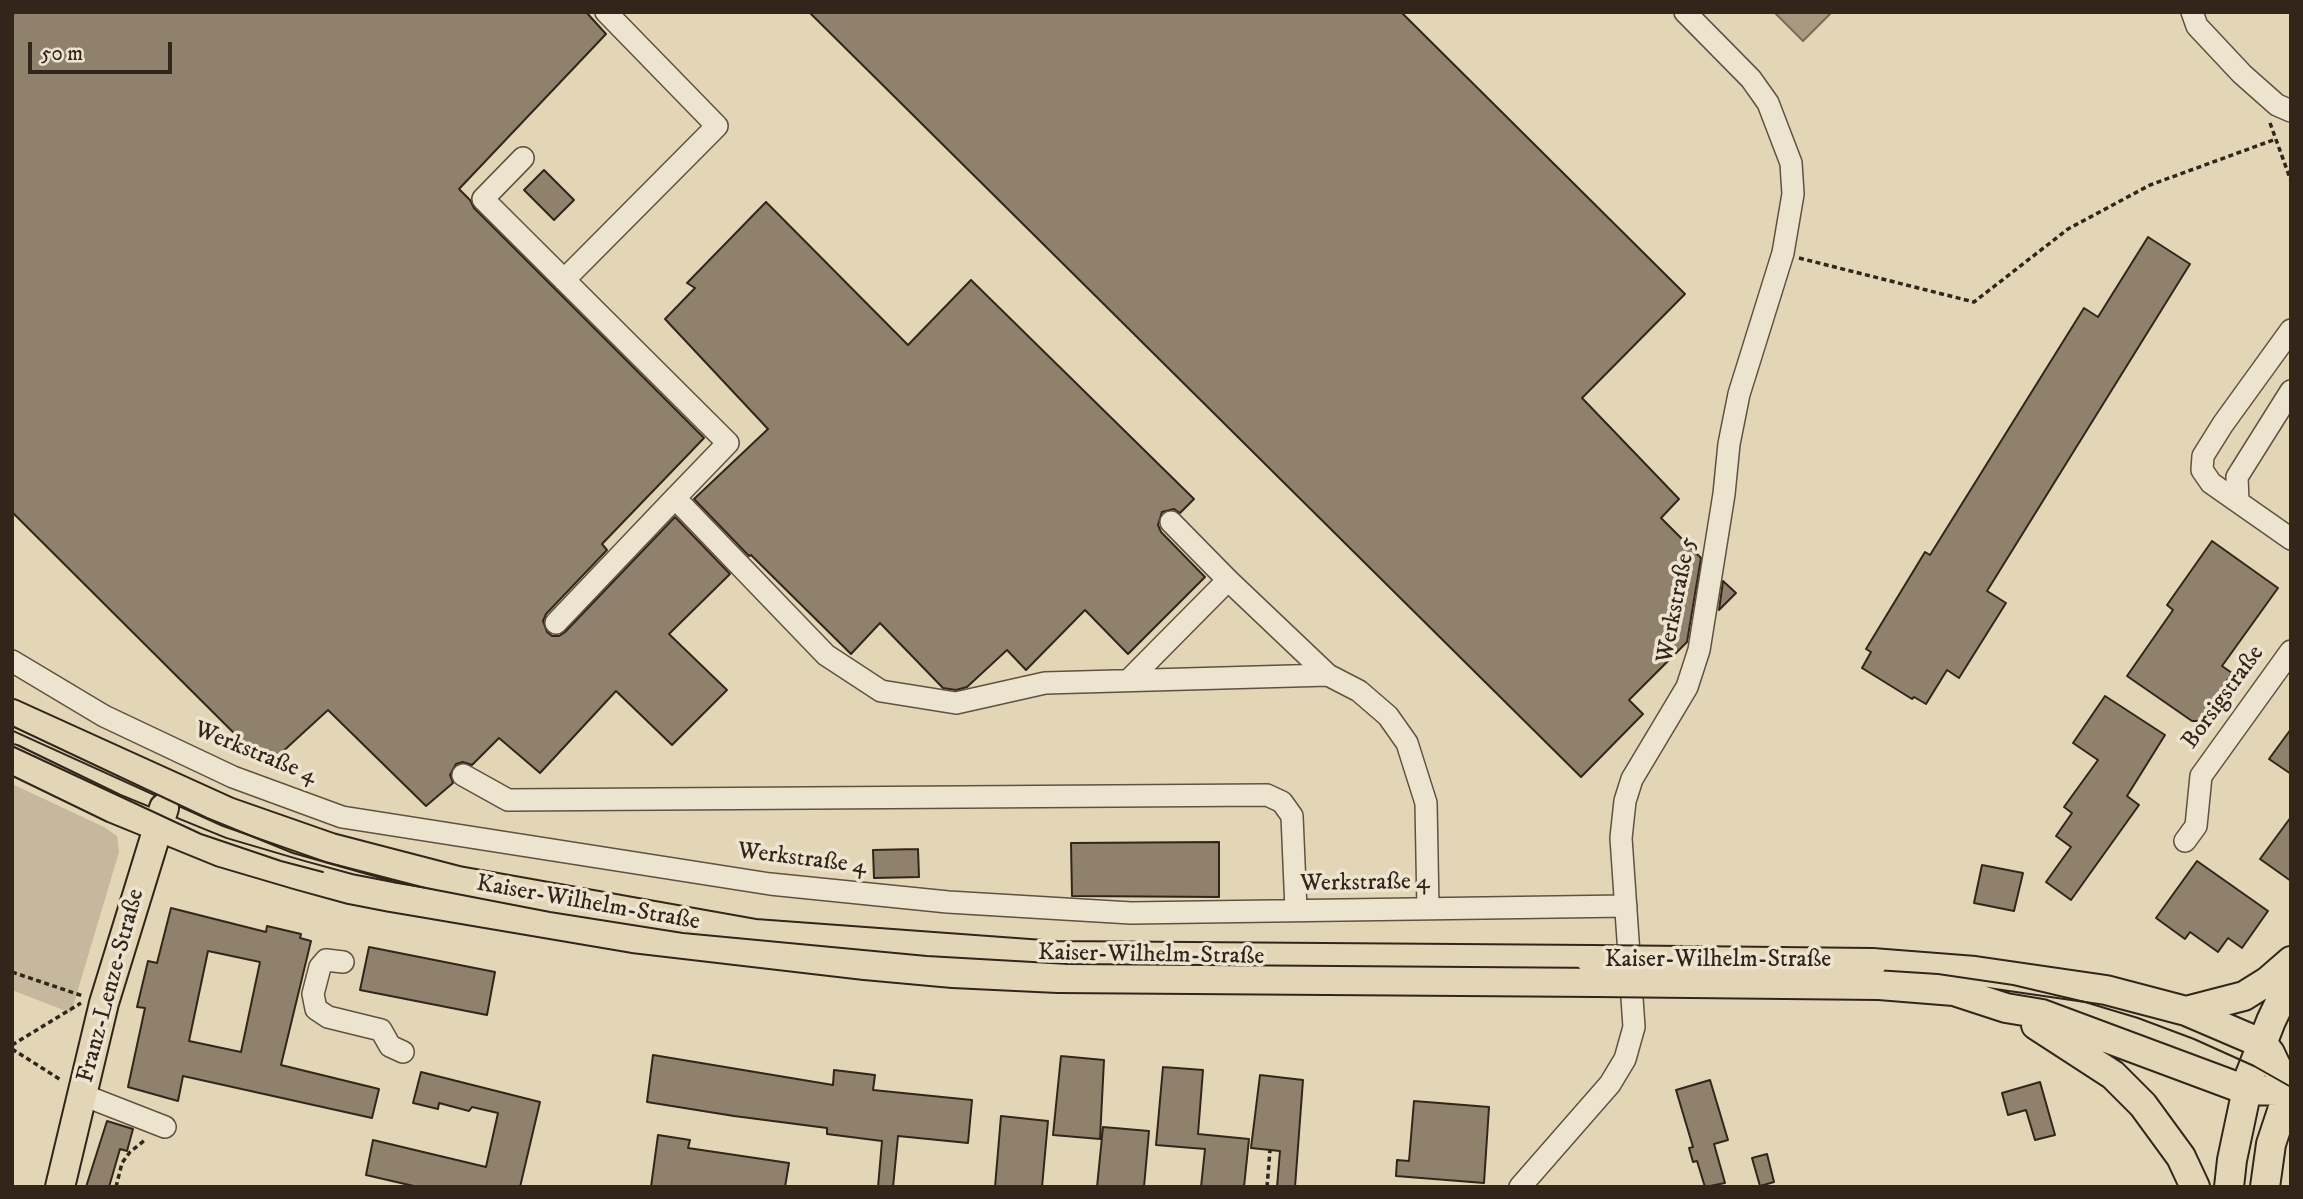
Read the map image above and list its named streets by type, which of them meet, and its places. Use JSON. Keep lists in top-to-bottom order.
{
  "streets": {
    "main road": ["Kaiser-Wilhelm-Straße", "Franz-Lenze-Straße"],
    "street": ["Werkstraße 5", "Borsigstraße", "Werkstraße 4"]
  },
  "crossings": [
    ["Werkstraße 5", "Werkstraße 4"],
    ["Kaiser-Wilhelm-Straße", "Franz-Lenze-Straße"]
  ],
  "scale_bar": "50 m"
}
